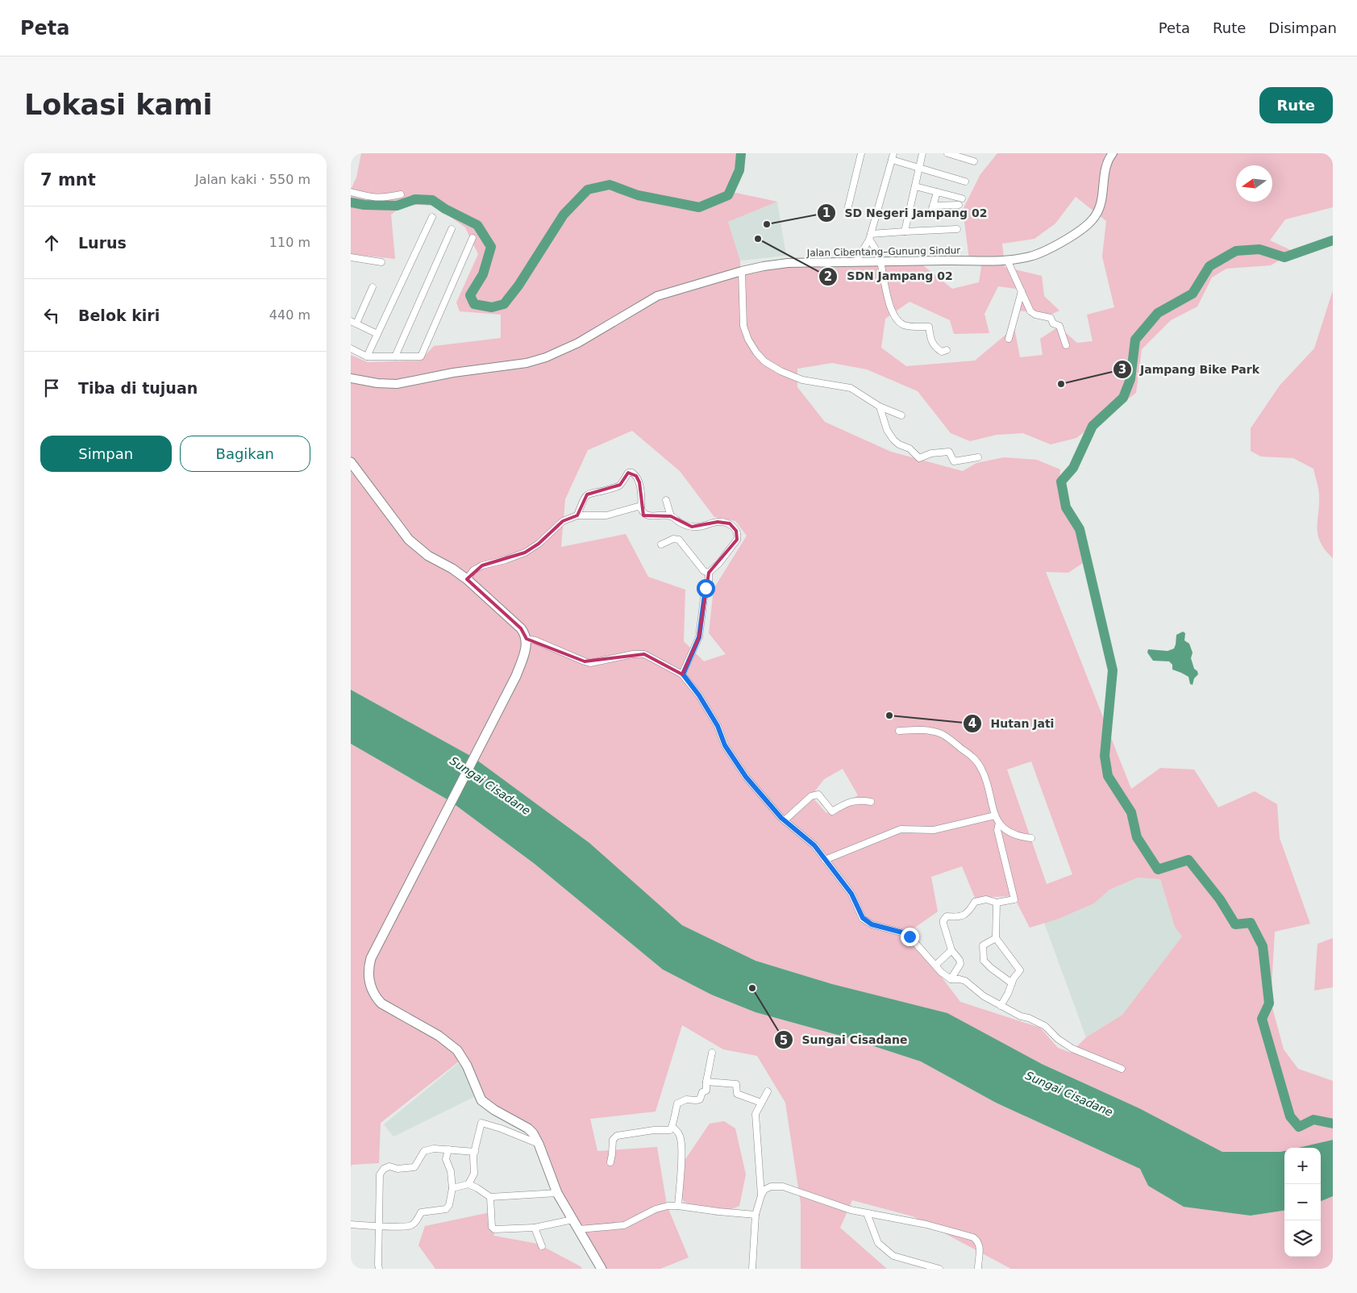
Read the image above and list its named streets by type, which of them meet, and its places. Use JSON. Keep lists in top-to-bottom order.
{
  "streets": {
    "street": ["Jalan Cibentang–Gunung Sindur"]
  },
  "water": ["Sungai Cisadane"],
  "places": [
    "SD Negeri Jampang 02",
    "SDN Jampang 02",
    "Jampang Bike Park",
    "Hutan Jati",
    "Sungai Cisadane"
  ],
  "north": "left",
  "page": {
    "header": "Peta",
    "nav": ["Peta", "Rute", "Disimpan"],
    "buttons": [
      "Rute",
      ["Simpan", "Bagikan"]
    ],
    "title": "Lokasi kami",
    "heading": ["7 mnt", "Jalan kaki · 550 m"],
    "list": [
      ["Lurus", "110 m"],
      ["Belok kiri", "440 m"],
      "Tiba di tujuan"
    ],
    "map_buttons": ["+", "−"]
  }
}
